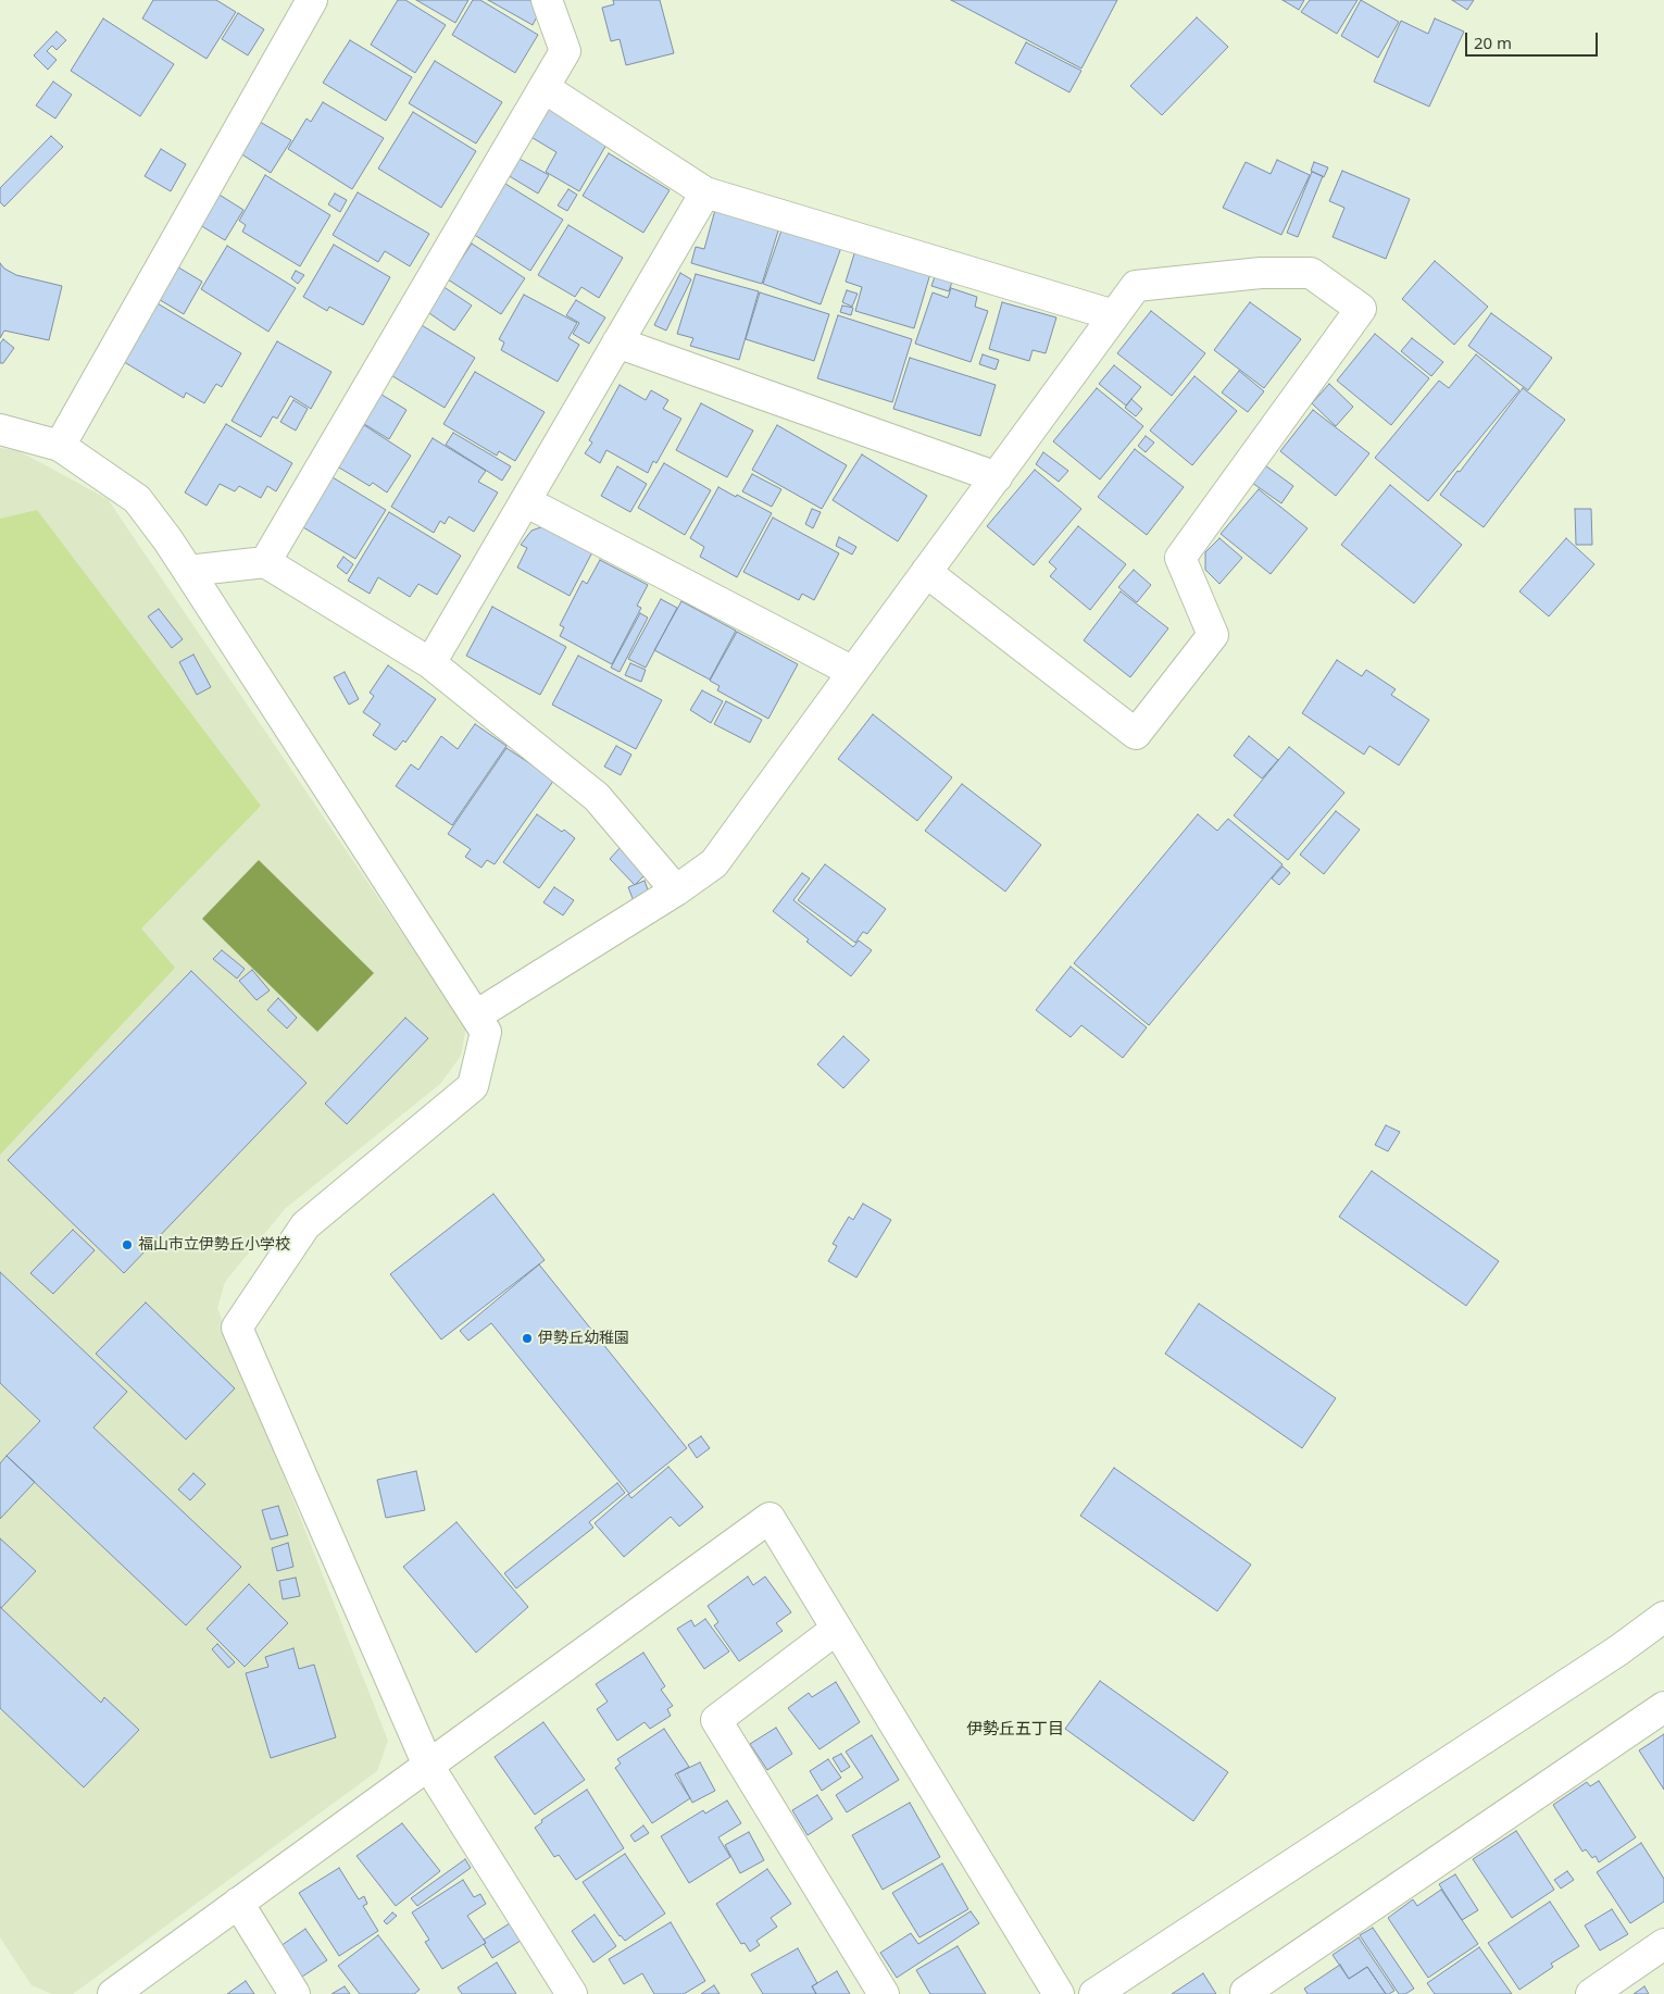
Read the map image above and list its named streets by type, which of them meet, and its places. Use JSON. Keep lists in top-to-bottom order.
{
  "districts": ["伊勢丘五丁目"],
  "places": ["福山市立伊勢丘小学校", "伊勢丘幼稚園"],
  "scale_bar": "20 m"
}
